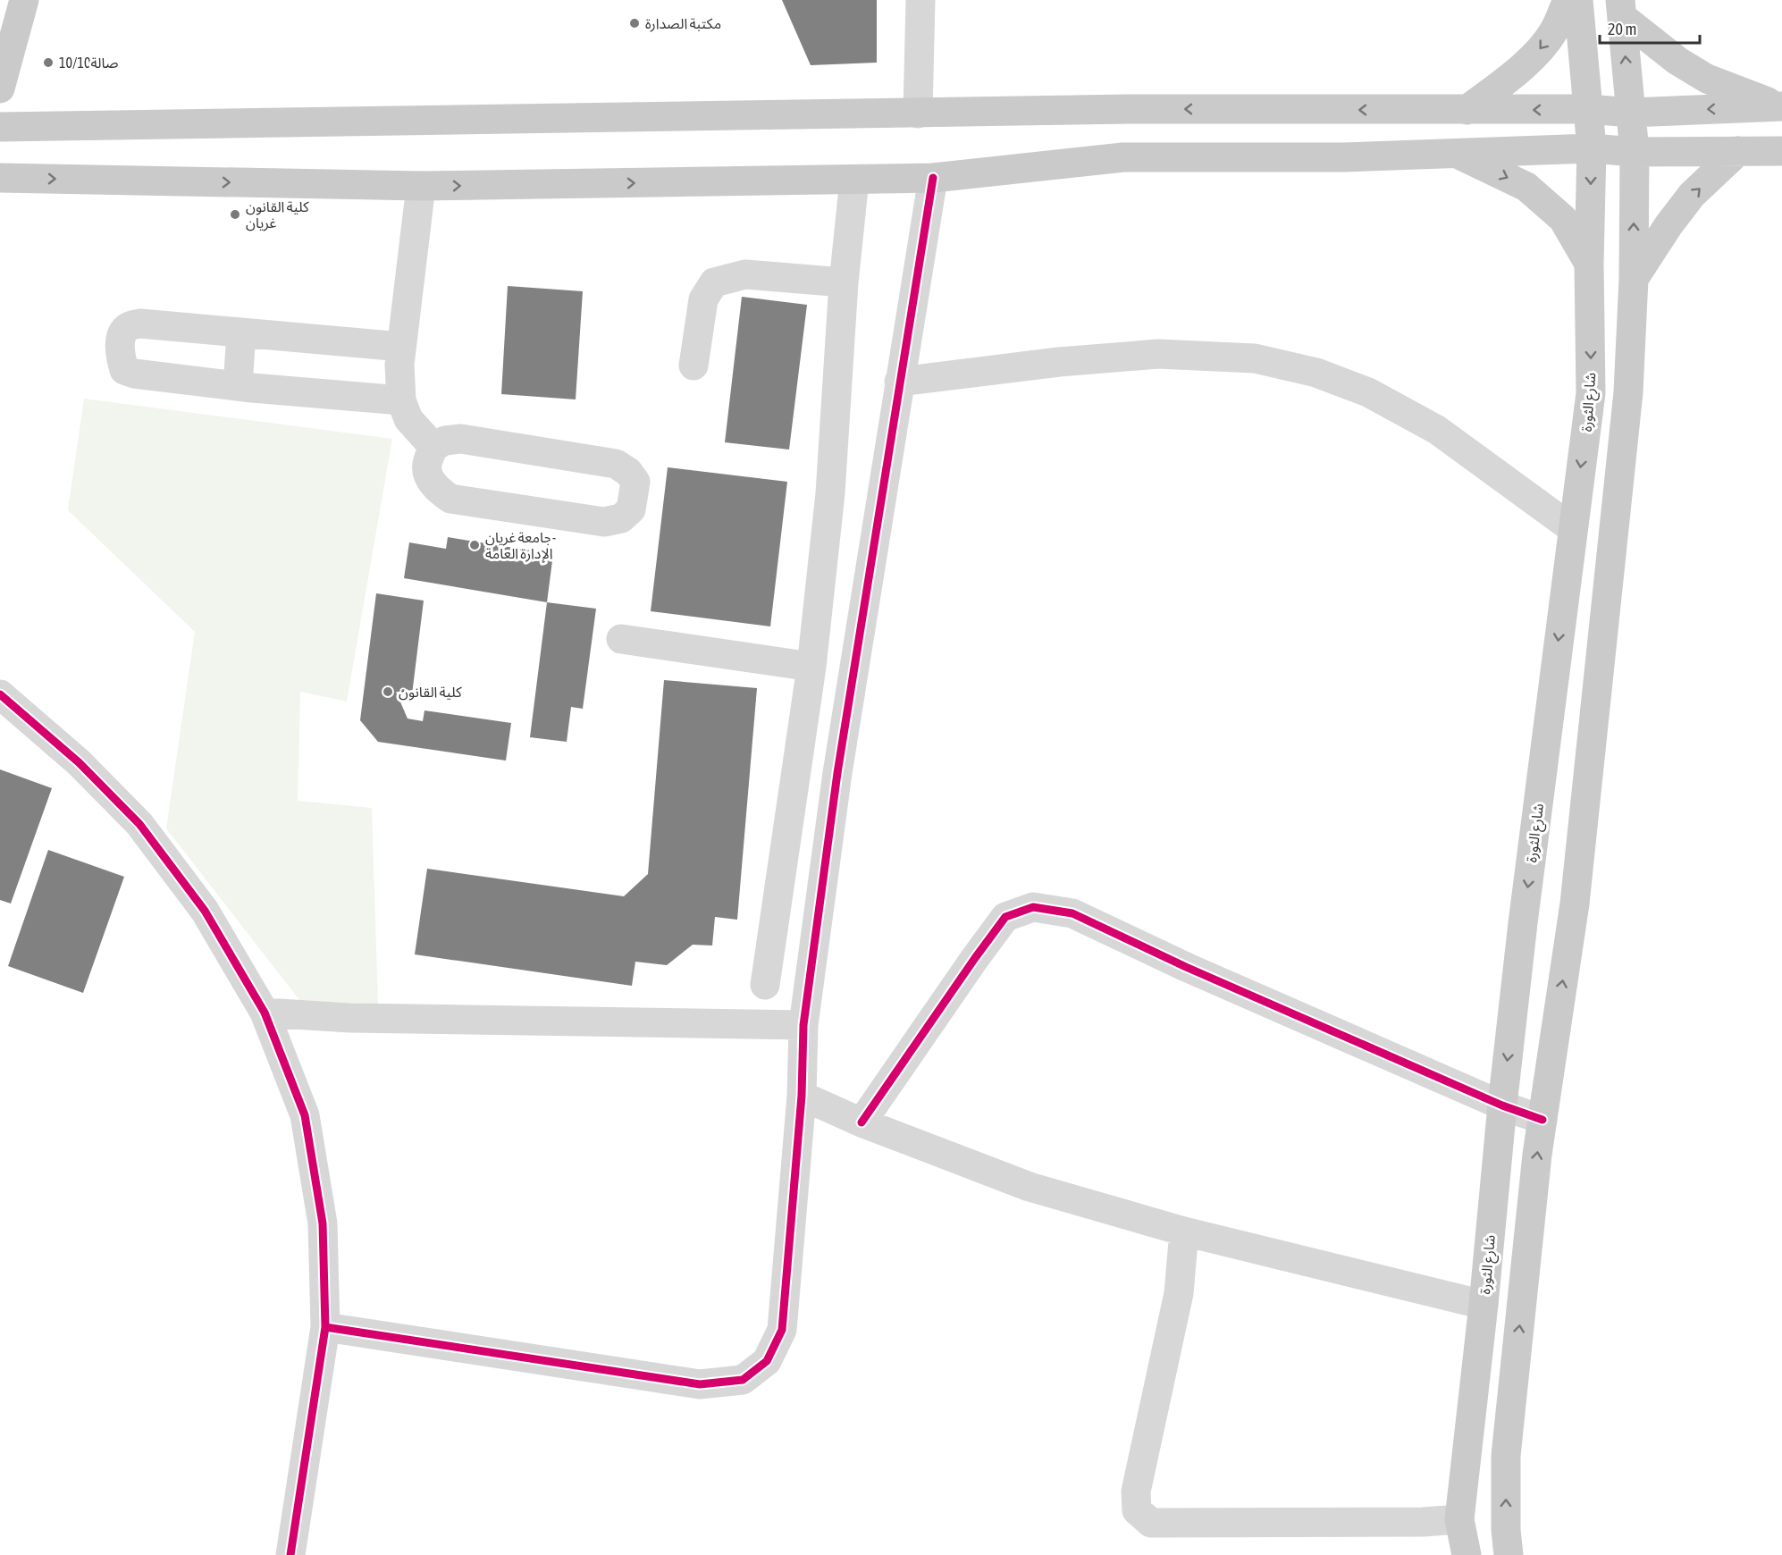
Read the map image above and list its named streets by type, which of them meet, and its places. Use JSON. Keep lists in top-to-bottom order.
{
  "streets": {
    "main road": ["شارع الثورة"]
  },
  "places": [
    "مكتبة الصدارة",
    "صالة10/10",
    "كلية القانون غريان",
    "جامعة غريان- الإدارة العامة",
    "كلية القانون"
  ],
  "scale_bar": "20 m"
}
